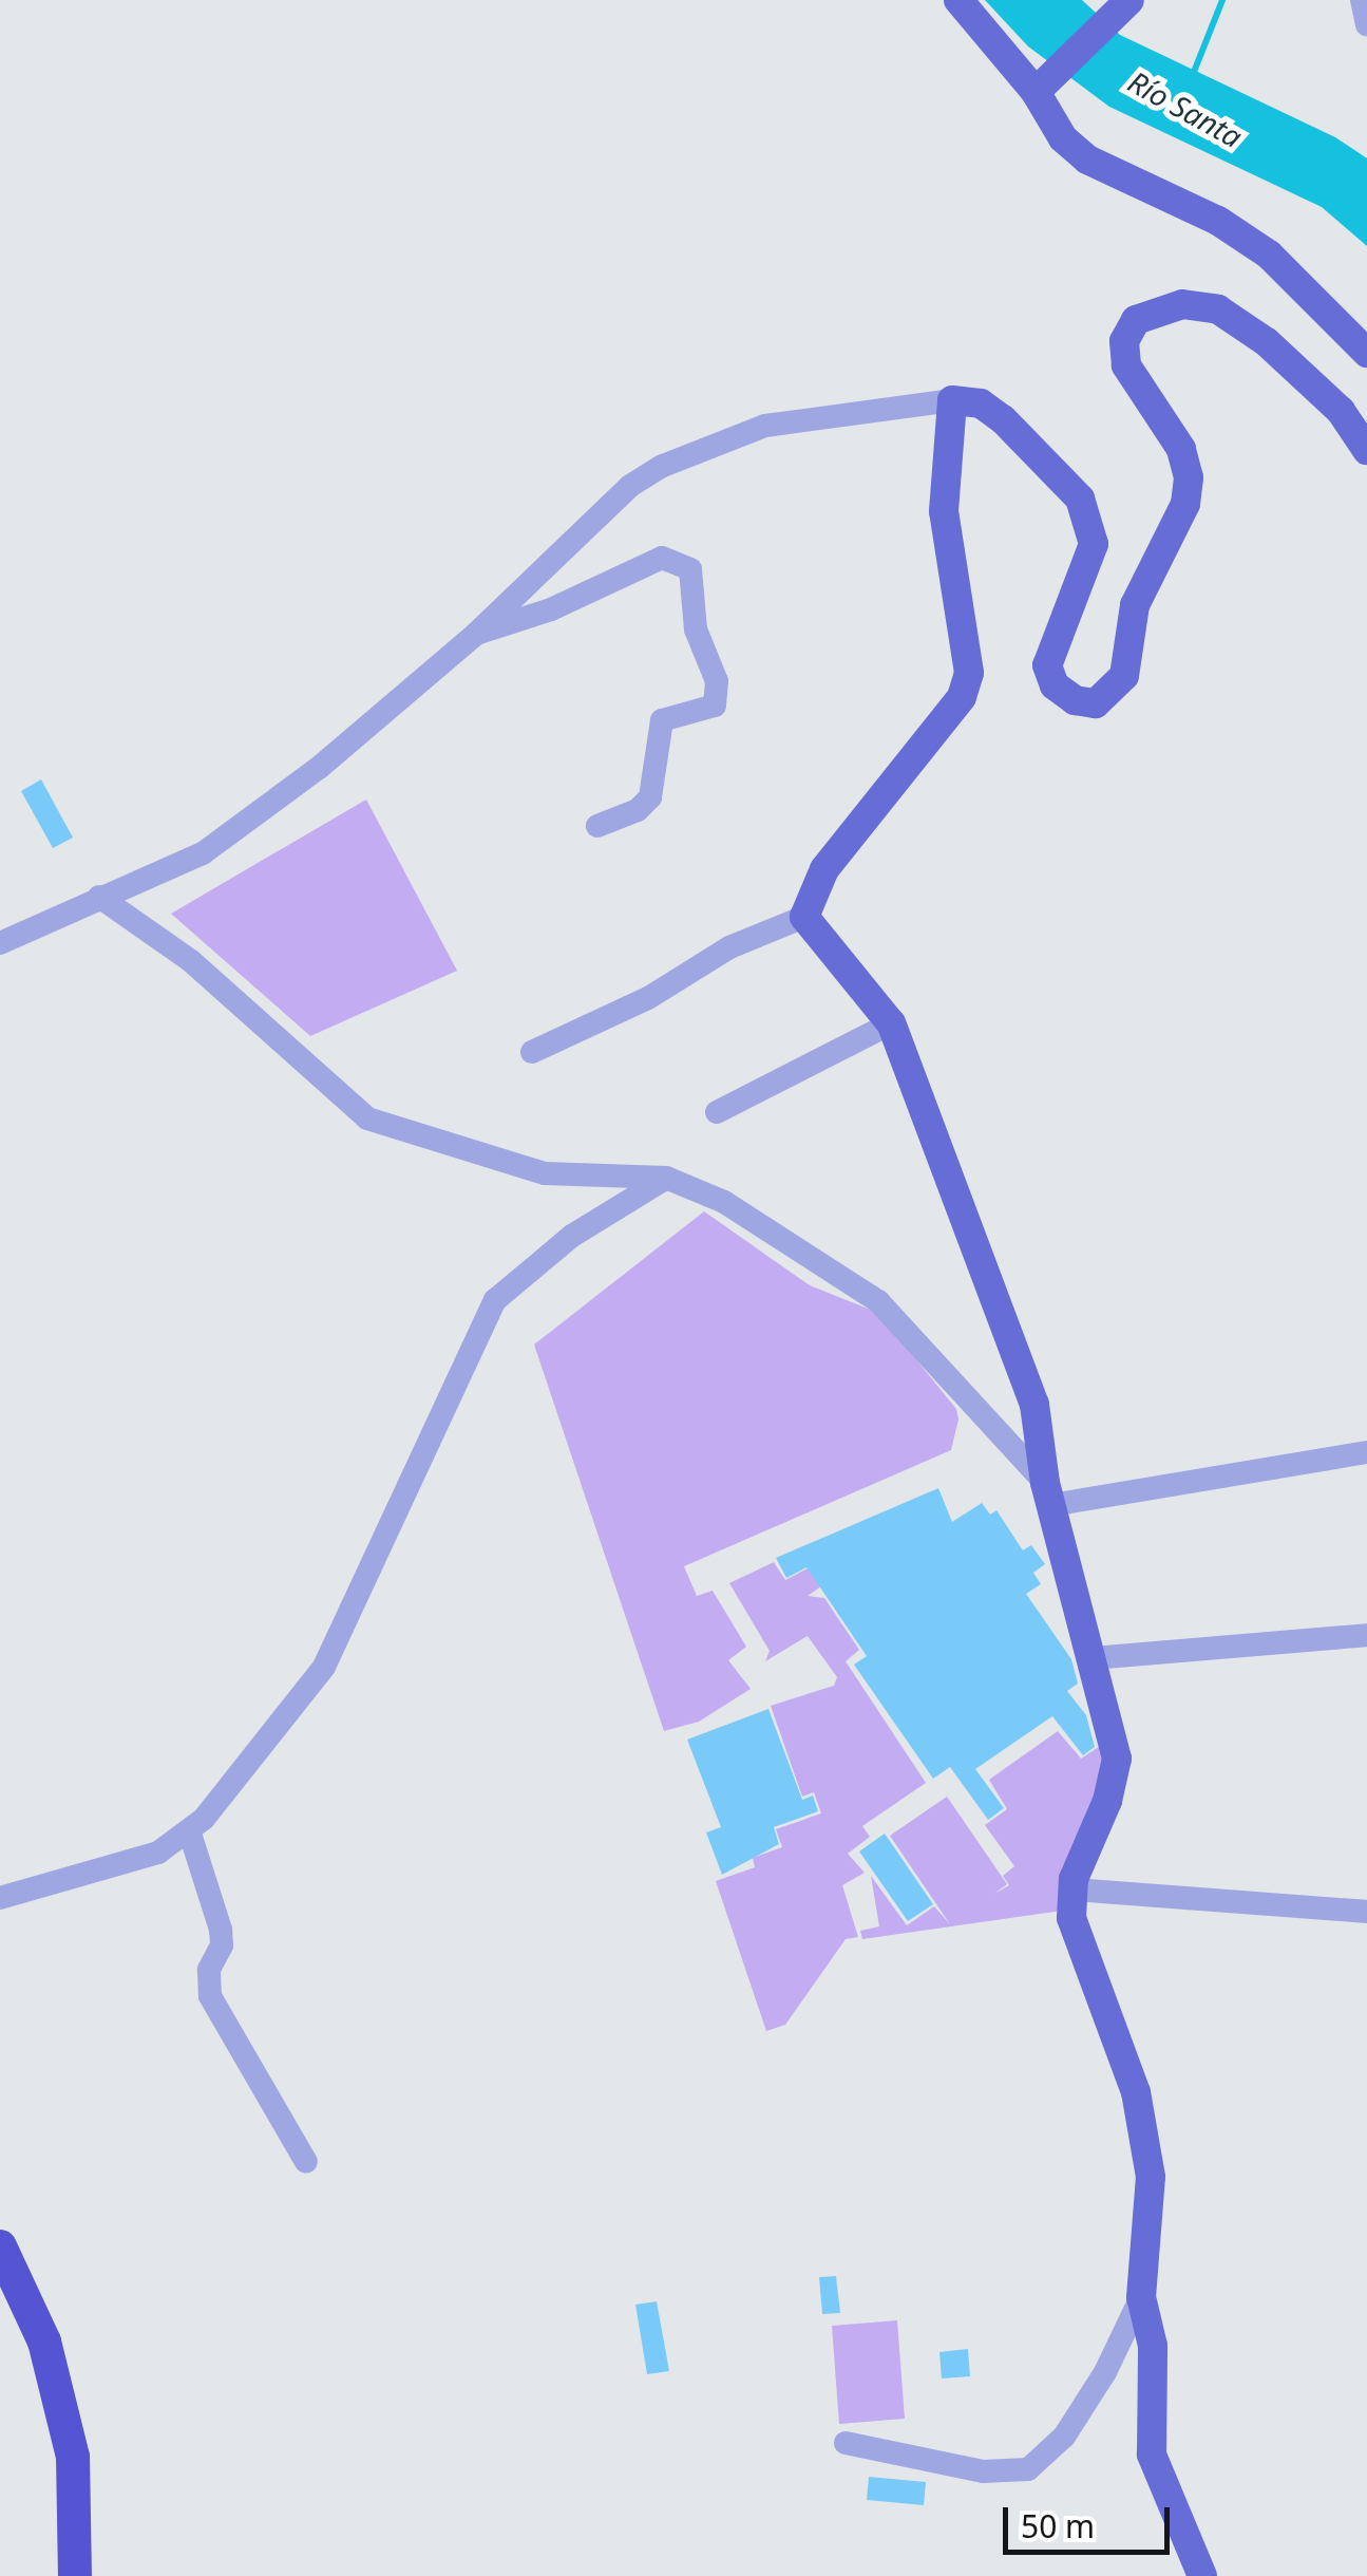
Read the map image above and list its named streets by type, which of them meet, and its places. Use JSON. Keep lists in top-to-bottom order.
{
  "water": ["Río Santa"],
  "scale_bar": "50 m"
}
